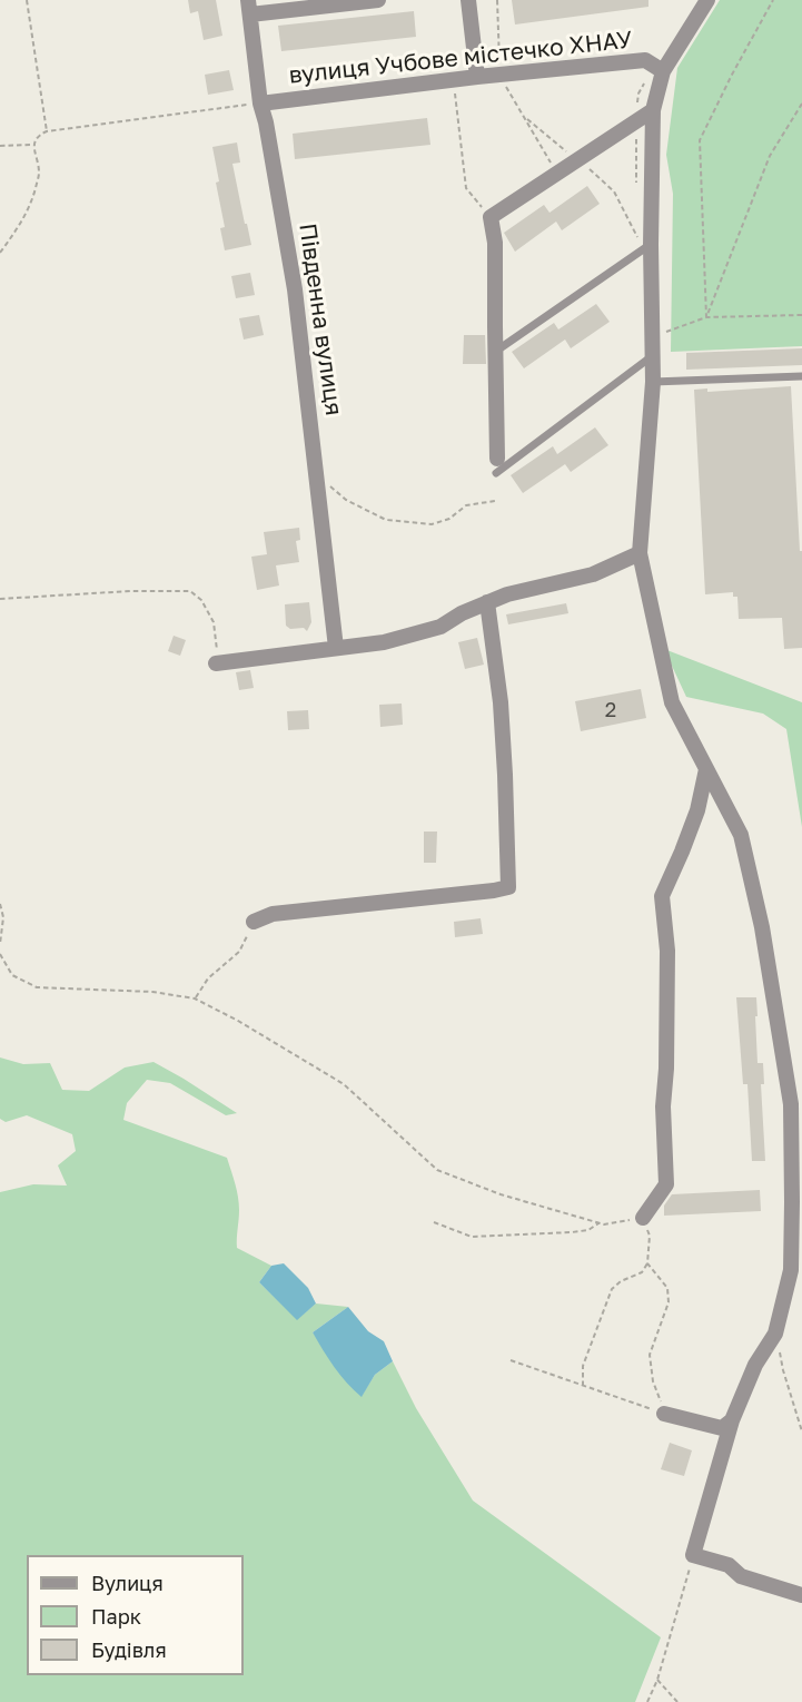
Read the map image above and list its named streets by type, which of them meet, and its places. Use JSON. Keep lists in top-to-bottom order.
{
  "streets": {
    "street": ["вулиця Учбове містечко ХНАУ", "Південна вулиця"]
  },
  "crossings": [
    ["вулиця Учбове містечко ХНАУ", "Південна вулиця"]
  ],
  "house_numbers": ["2"],
  "legend": ["Вулиця", "Парк", "Будівля"]
}
